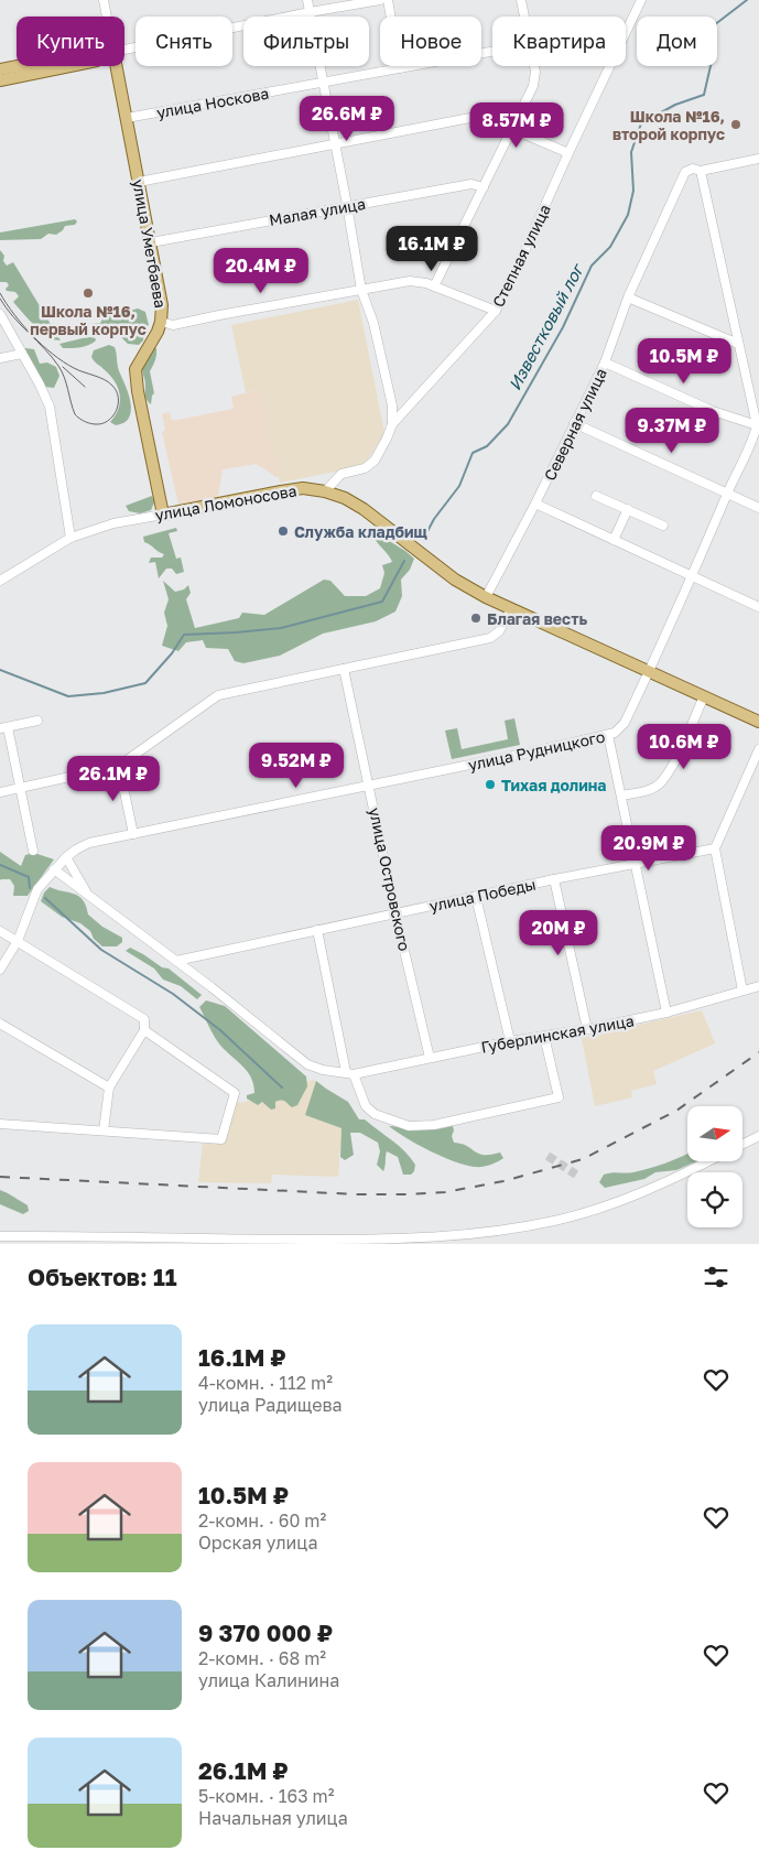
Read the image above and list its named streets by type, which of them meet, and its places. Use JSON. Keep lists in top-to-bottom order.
{
  "streets": {
    "main road": ["улица Уметбаева", "улица Ломоносова"],
    "street": [
      "улица Носкова",
      "Малая улица",
      "Степная улица",
      "Северная улица",
      "улица Рудницкого",
      "улица Островского",
      "улица Победы",
      "Губерлинская улица"
    ]
  },
  "crossings": [
    ["улица Носкова", "улица Уметбаева"],
    ["Малая улица", "улица Уметбаева"],
    ["улица Уметбаева", "улица Ломоносова"],
    ["Степная улица", "улица Ломоносова"],
    ["Северная улица", "улица Ломоносова"],
    ["Северная улица", "улица Рудницкого"],
    ["улица Ломоносова", "улица Рудницкого"],
    ["улица Рудницкого", "улица Островского"],
    ["улица Рудницкого", "Губерлинская улица"],
    ["улица Островского", "улица Победы"],
    ["улица Островского", "Губерлинская улица"],
    ["улица Победы", "Губерлинская улица"]
  ],
  "water": ["Известковый лог"],
  "places": [
    "Школа №16, второй корпус",
    "Школа №16, первый корпус",
    "Служба кладбищ",
    "Благая весть",
    "Тихая долина"
  ],
  "north": "right",
  "page": {
    "chip": [
      "Купить",
      "Снять",
      "Фильтры",
      "Новое",
      "Квартира",
      "Дом"
    ],
    "price": [
      "26.6M ₽",
      "8.57M ₽",
      "16.1M ₽",
      "20.4M ₽",
      "10.5M ₽",
      "9.37M ₽",
      "10.6M ₽",
      "9.52M ₽",
      "26.1M ₽",
      "20.9M ₽",
      "20M ₽"
    ],
    "heading": "Объектов: 11",
    "list": [
      {
        "name": "16.1M ₽",
        "note": "4-комн. · 112 m² · улица Радищева"
      },
      {
        "name": "10.5M ₽",
        "note": "2-комн. · 60 m² · Орская улица"
      },
      {
        "name": "9 370 000 ₽",
        "note": "2-комн. · 68 m² · улица Калинина"
      },
      {
        "name": "26.1M ₽",
        "note": "5-комн. · 163 m² · Начальная улица"
      }
    ]
  }
}
